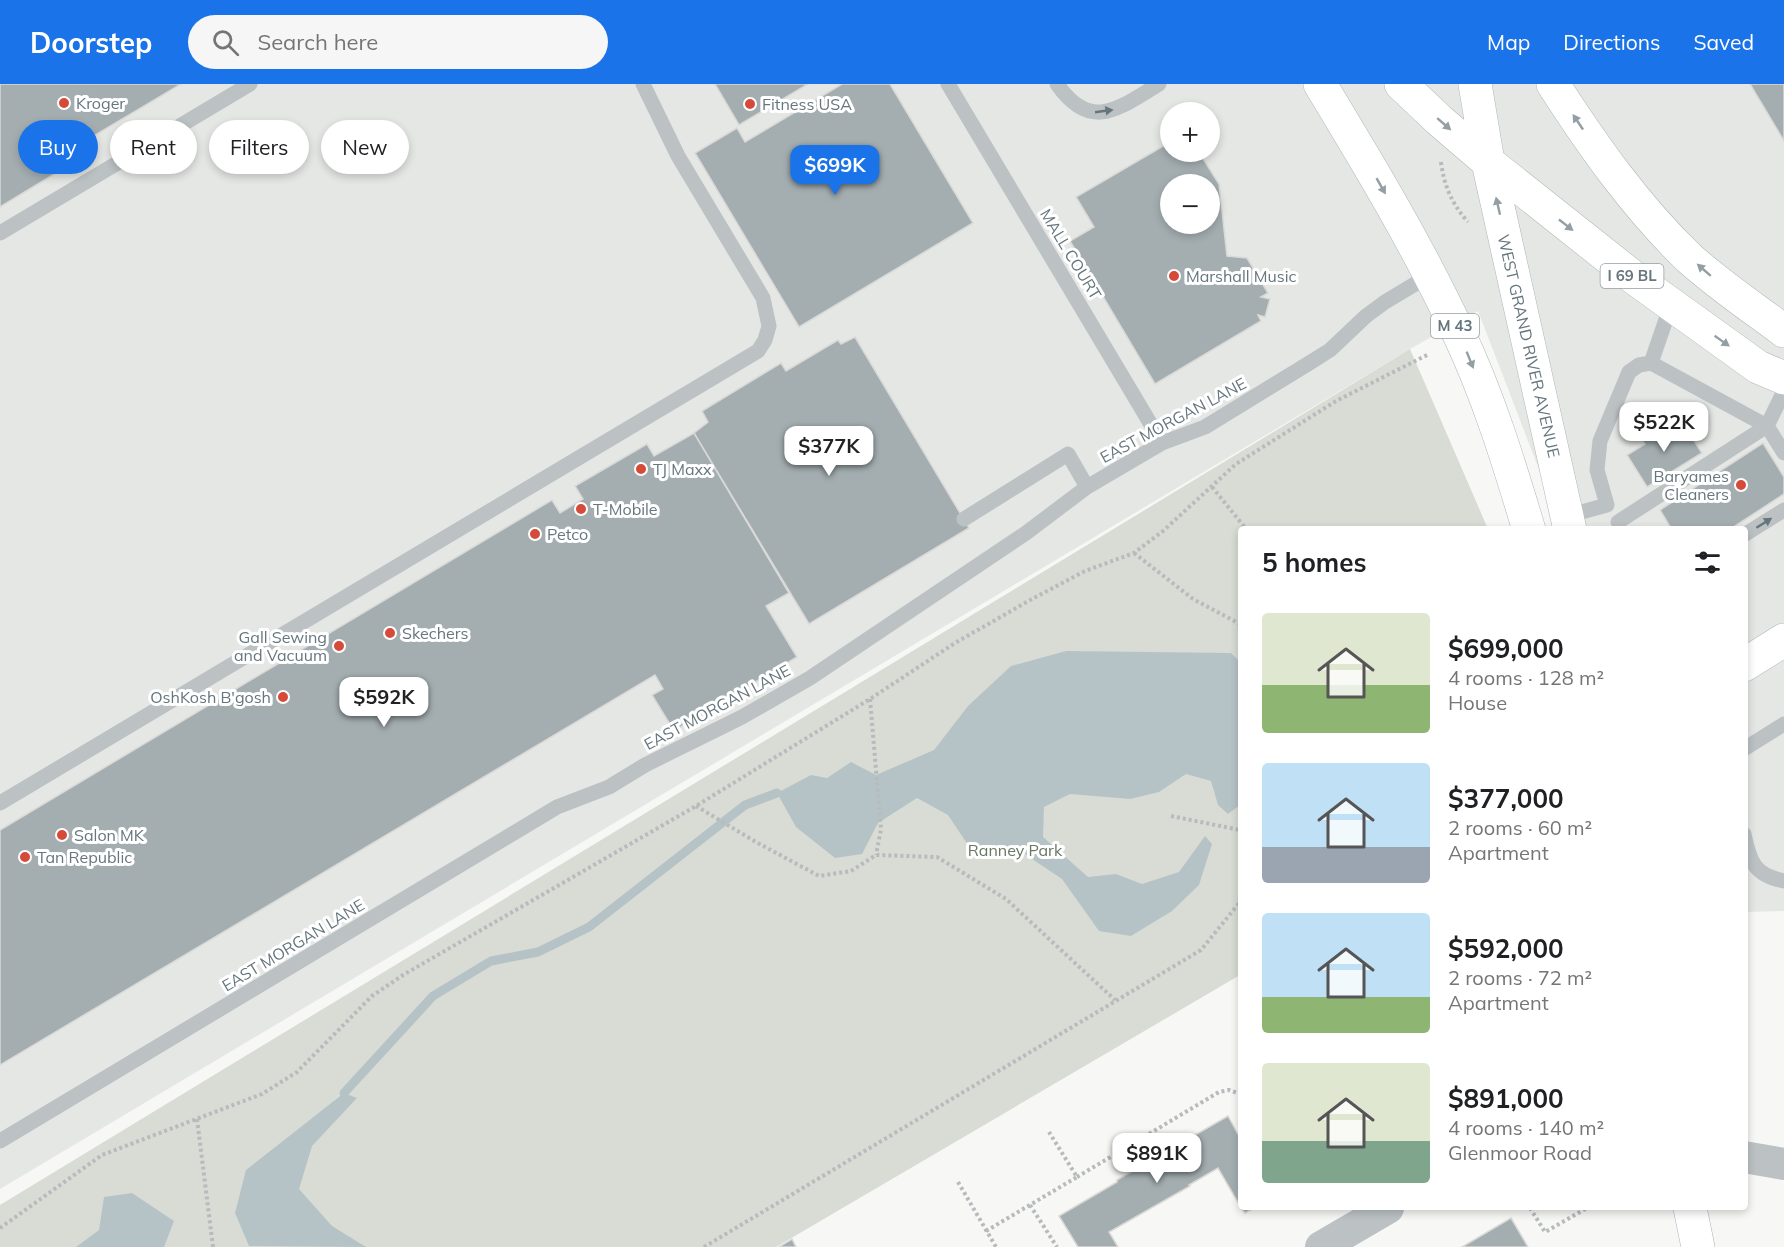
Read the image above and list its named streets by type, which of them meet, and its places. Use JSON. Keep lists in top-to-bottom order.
{
  "streets": {
    "main road": ["I 69 BL", "M 43", "WEST GRAND RIVER AVENUE"],
    "lane": ["MALL COURT", "EAST MORGAN LANE"]
  },
  "crossings": [
    ["MALL COURT", "EAST MORGAN LANE"],
    ["I 69 BL", "WEST GRAND RIVER AVENUE"],
    ["M 43", "EAST MORGAN LANE"]
  ],
  "parks": ["Ranney Park"],
  "places": [
    "Kroger",
    "Fitness USA",
    "Marshall Music",
    "TJ Maxx",
    "Baryames Cleaners",
    "T-Mobile",
    "Petco",
    "Skechers",
    "Gall Sewing and Vacuum",
    "OshKosh B'gosh",
    "Salon MK",
    "Tan Republic"
  ],
  "page": {
    "header": "Doorstep",
    "search": "Search here",
    "nav": ["Map", "Directions", "Saved"],
    "map_buttons": ["+", "−"],
    "chip": [
      "Buy",
      "Rent",
      "Filters",
      "New"
    ],
    "price": [
      "$699K",
      "$522K",
      "$377K",
      "$592K",
      "$891K"
    ],
    "heading": "5 homes",
    "list": [
      {
        "name": "$699,000",
        "note": "4 rooms · 128 m² · House"
      },
      {
        "name": "$377,000",
        "note": "2 rooms · 60 m² · Apartment"
      },
      {
        "name": "$592,000",
        "note": "2 rooms · 72 m² · Apartment"
      },
      {
        "name": "$891,000",
        "note": "4 rooms · 140 m² · Glenmoor Road"
      }
    ]
  }
}
